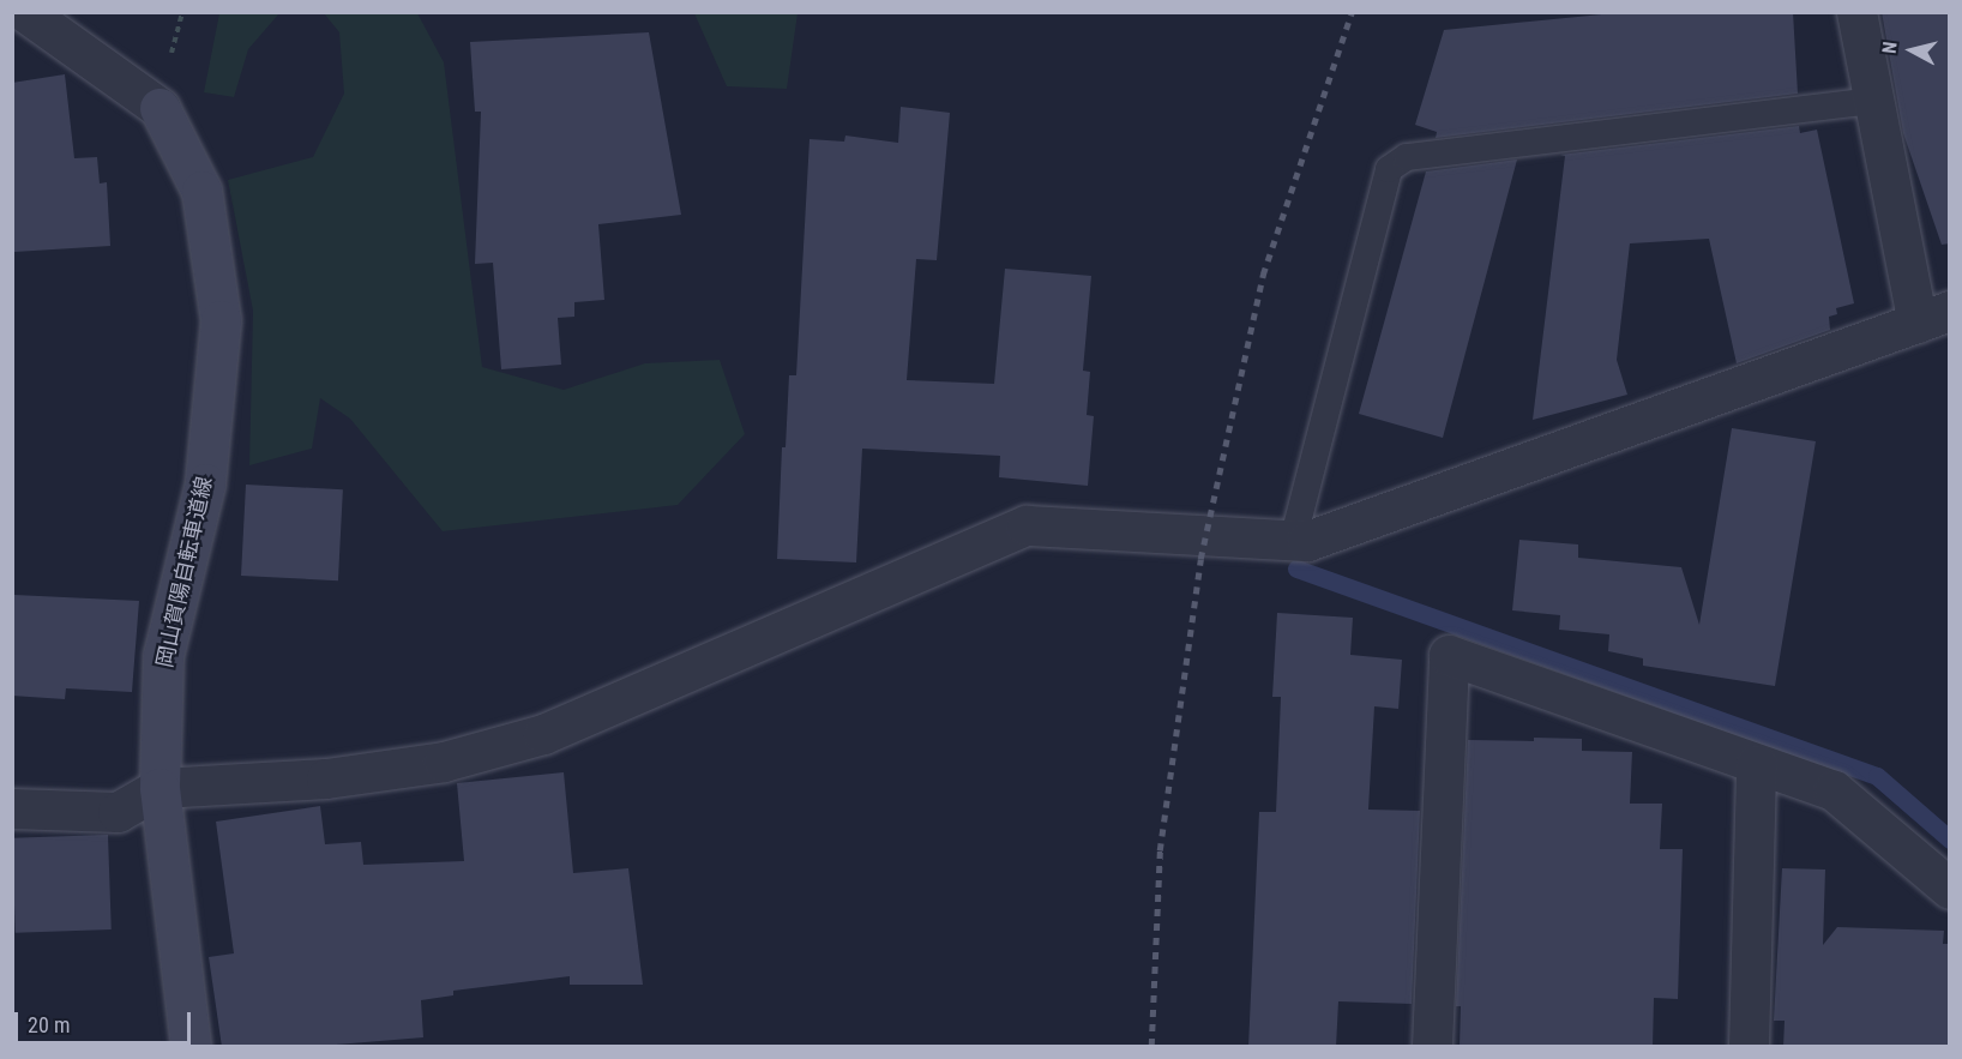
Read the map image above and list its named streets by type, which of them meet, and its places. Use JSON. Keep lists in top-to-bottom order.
{
  "streets": {
    "main road": ["岡山賀陽自転車道線"]
  },
  "scale_bar": "20 m",
  "north": "left"
}
